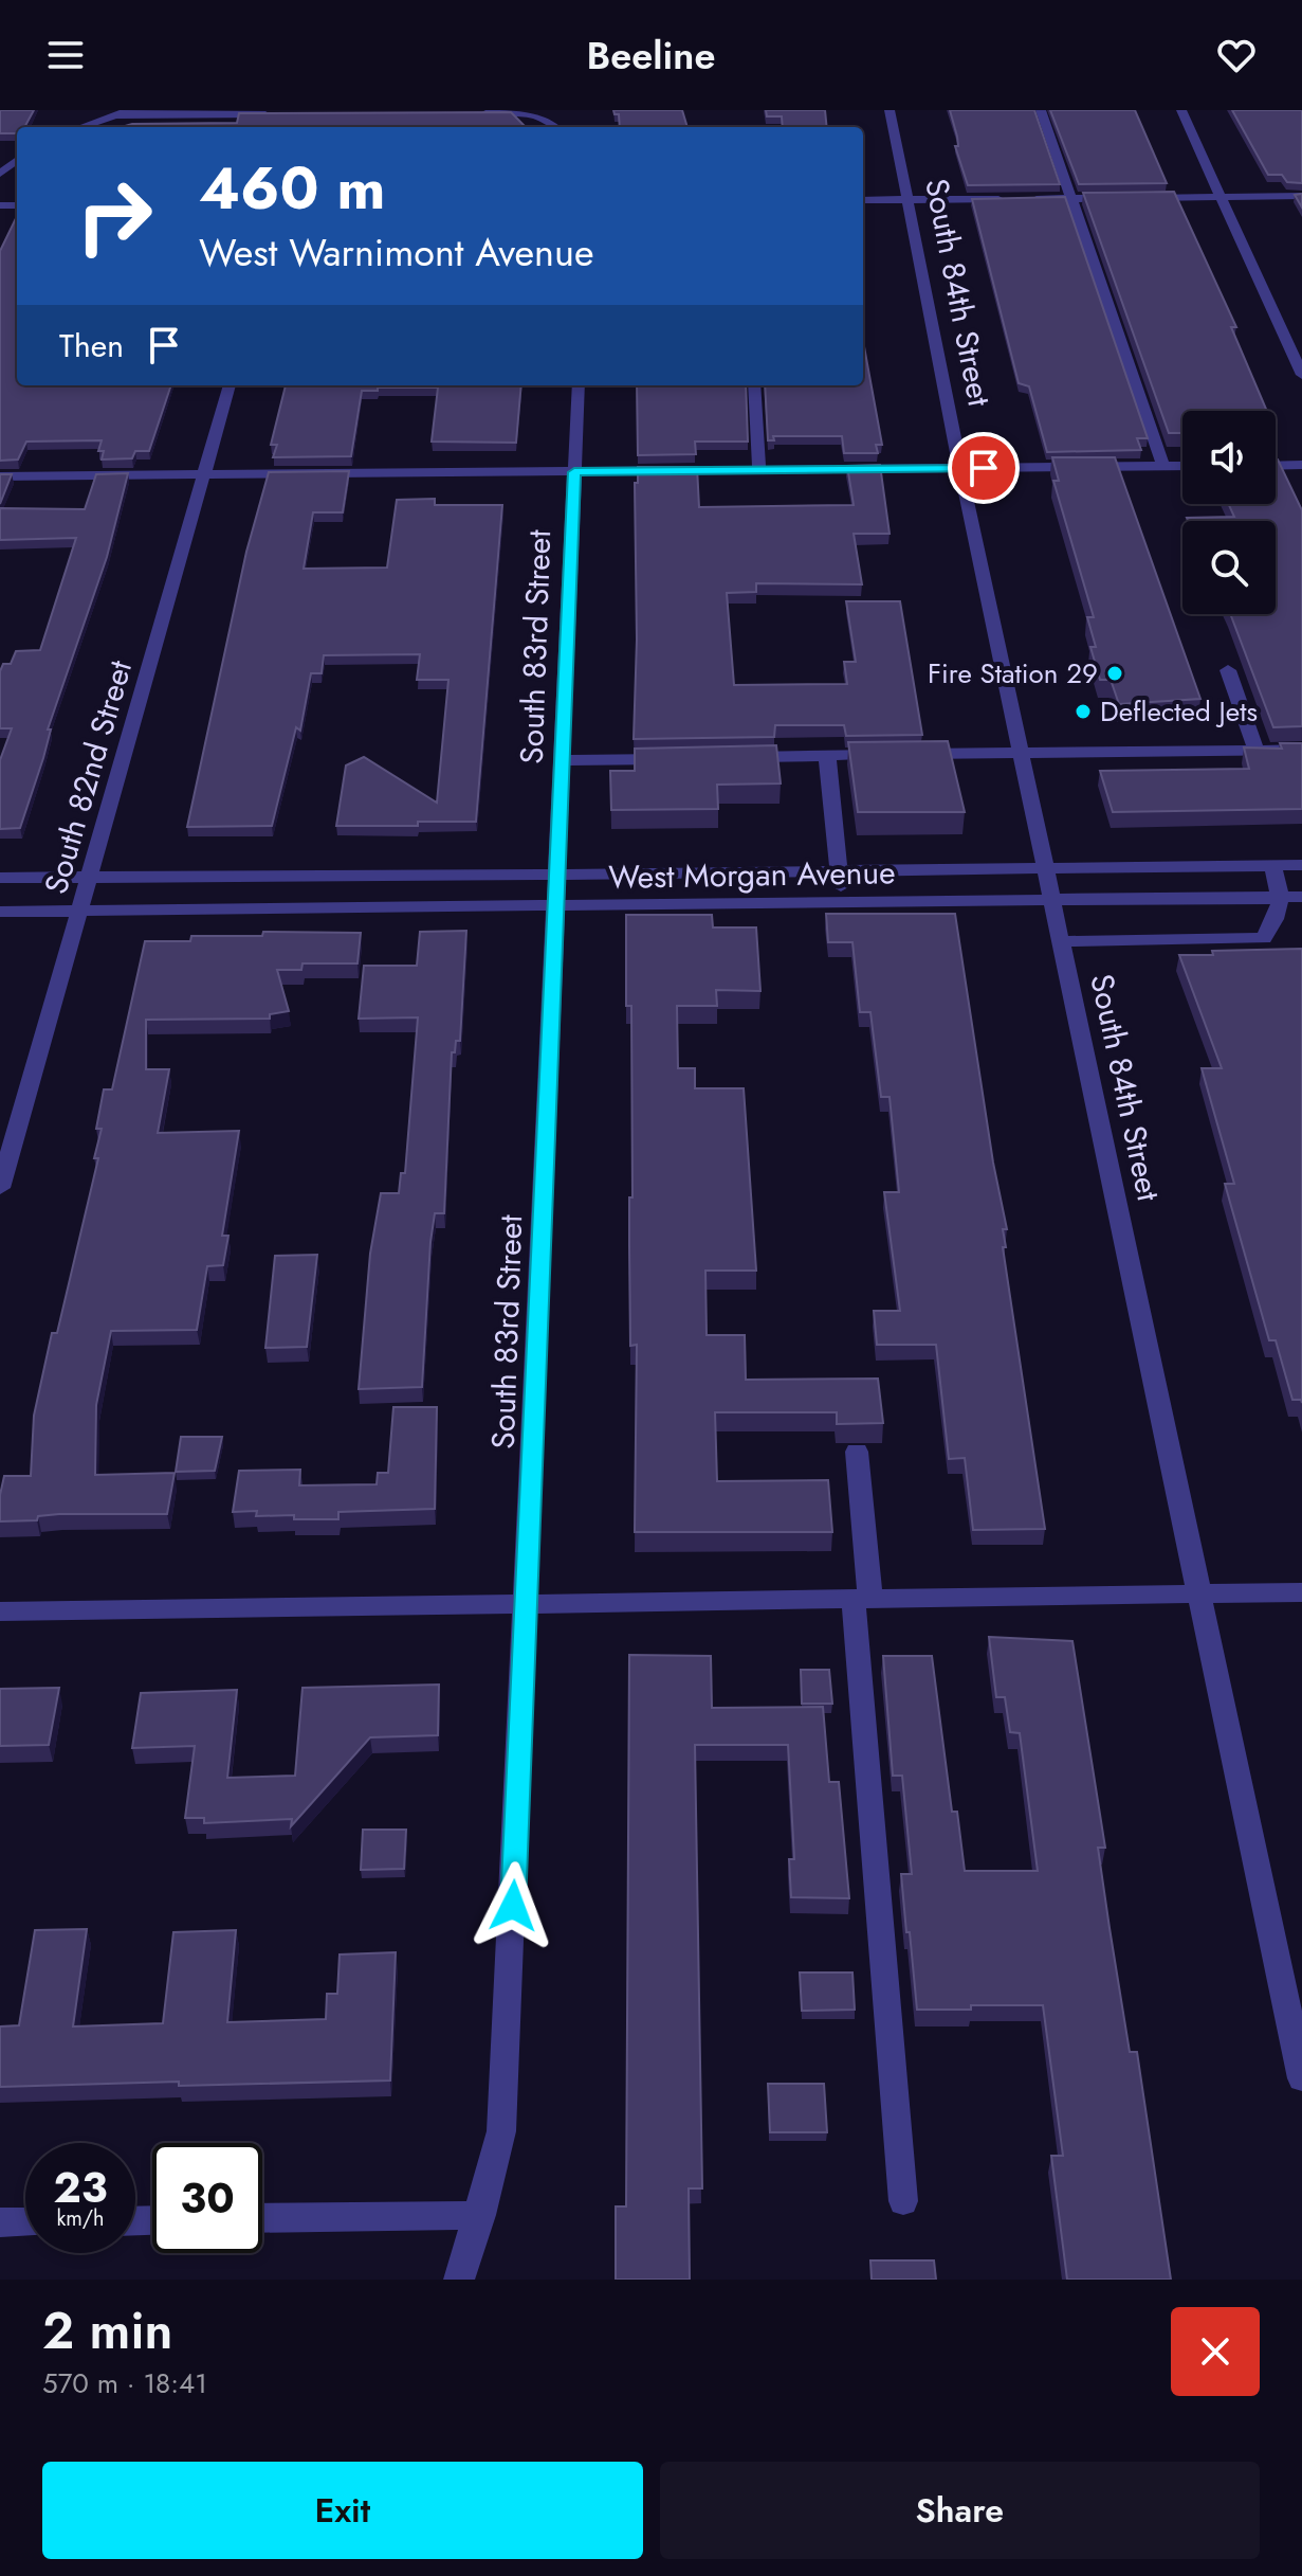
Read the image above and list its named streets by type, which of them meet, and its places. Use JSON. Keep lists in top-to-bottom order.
{
  "streets": {
    "street": [
      "South 84th Street",
      "South 83rd Street",
      "South 82nd Street",
      "West Morgan Avenue"
    ]
  },
  "crossings": [
    ["South 84th Street", "West Morgan Avenue"],
    ["South 83rd Street", "West Morgan Avenue"],
    ["South 82nd Street", "West Morgan Avenue"]
  ],
  "places": ["Fire Station 29", "Deflected Jets"],
  "page": {
    "header": "Beeline",
    "turn": ["460 m", "West Warnimont Avenue"],
    "then": "Then",
    "speed": "23 km/h",
    "limit": "30",
    "heading": ["2 min", "570 m · 18:41"],
    "buttons": ["Exit", "Share"]
  }
}
